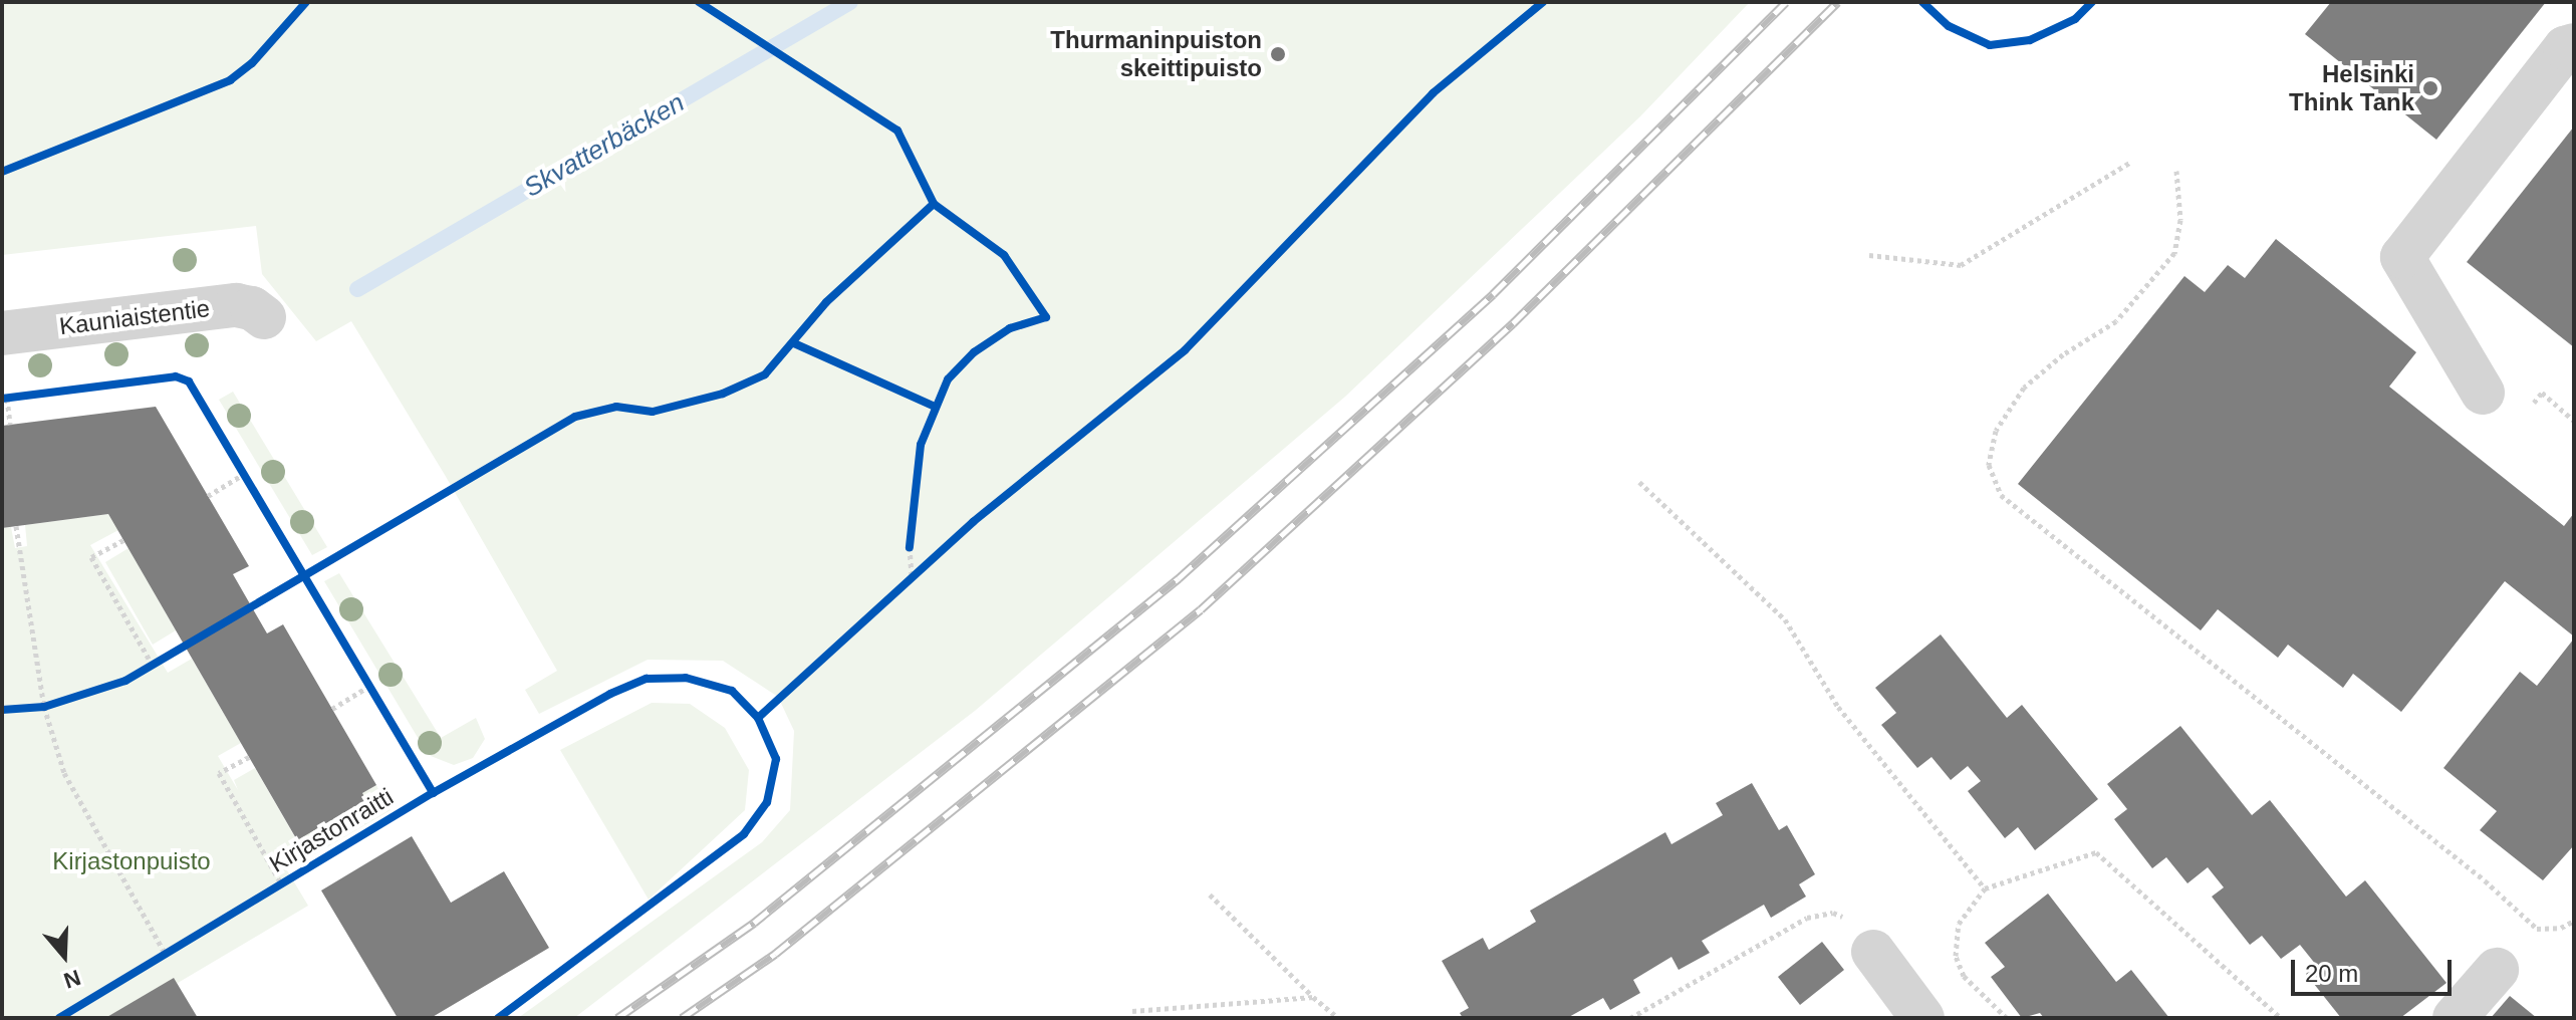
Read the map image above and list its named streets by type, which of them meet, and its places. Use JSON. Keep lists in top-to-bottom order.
{
  "streets": {
    "street": ["Kauniaistentie"],
    "cycle path": ["Kirjastonraitti"]
  },
  "water": ["Skvatterbäcken"],
  "parks": ["Kirjastonpuisto"],
  "places": ["Thurmaninpuiston skeittipuisto", "Helsinki Think Tank"],
  "scale_bar": "20 m",
  "north": "bottom"
}
